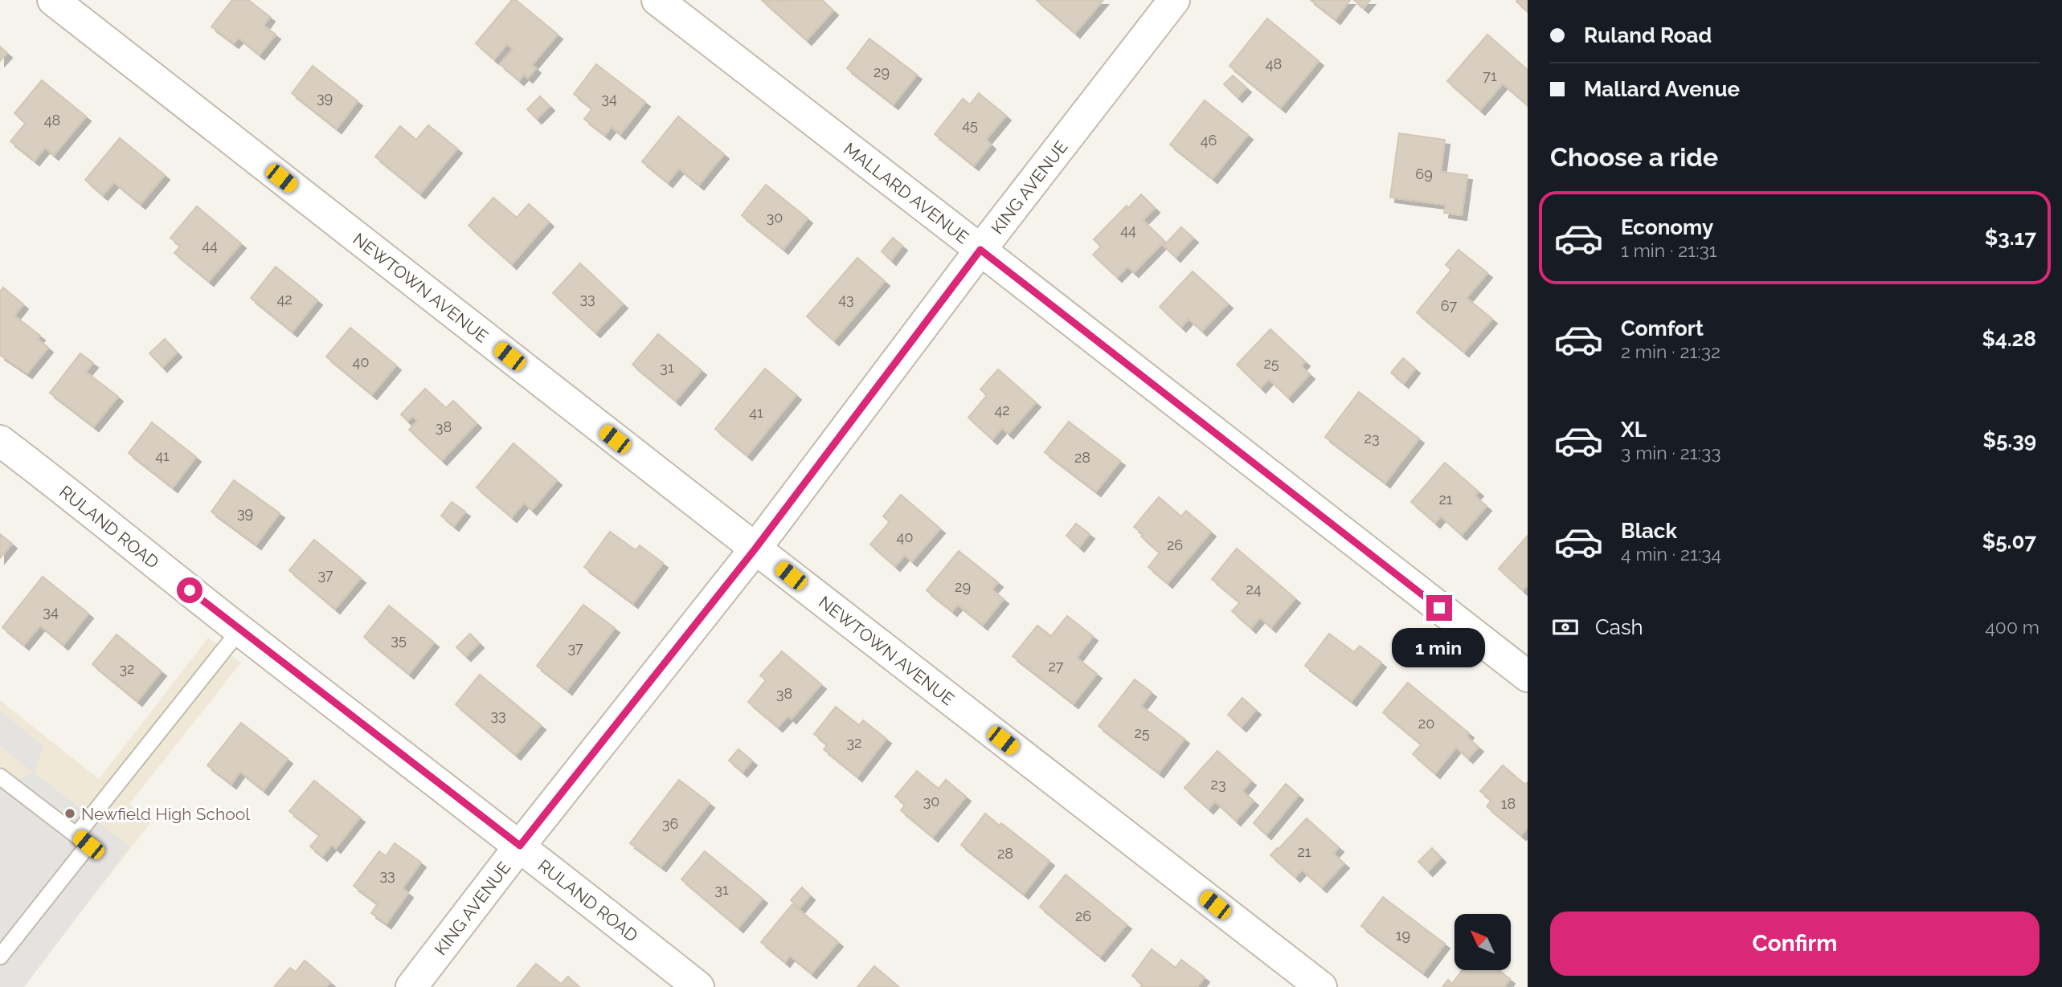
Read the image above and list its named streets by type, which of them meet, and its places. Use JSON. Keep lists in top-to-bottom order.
{
  "streets": {
    "street": [
      "KING AVENUE",
      "MALLARD AVENUE",
      "NEWTOWN AVENUE",
      "RULAND ROAD"
    ]
  },
  "crossings": [
    ["KING AVENUE", "MALLARD AVENUE"],
    ["KING AVENUE", "NEWTOWN AVENUE"],
    ["KING AVENUE", "RULAND ROAD"]
  ],
  "places": ["Newfield High School"],
  "house_numbers": [
    "48",
    "29",
    "71",
    "39",
    "34",
    "48",
    "45",
    "46",
    "69",
    "30",
    "44",
    "44",
    "33",
    "42",
    "43",
    "67",
    "40",
    "25",
    "31",
    "42",
    "41",
    "38",
    "23",
    "41",
    "28",
    "21",
    "39",
    "40",
    "26",
    "37",
    "29",
    "24",
    "34",
    "35",
    "37",
    "27",
    "32",
    "38",
    "33",
    "20",
    "25",
    "32",
    "23",
    "30",
    "18",
    "36",
    "21",
    "28",
    "33",
    "31",
    "26",
    "19"
  ],
  "north": "top left",
  "page": {
    "banner": ["Ruland Road", "Mallard Avenue"],
    "heading": "Choose a ride",
    "list": [
      {
        "name": "Economy",
        "note": "1 min · 21:31",
        "value": "$3.17"
      },
      {
        "name": "Comfort",
        "note": "2 min · 21:32",
        "value": "$4.28"
      },
      {
        "name": "XL",
        "note": "3 min · 21:33",
        "value": "$5.39"
      },
      {
        "name": "Black",
        "note": "4 min · 21:34",
        "value": "$5.07"
      }
    ],
    "pay": ["Cash", "400 m"],
    "bubble": "1 min",
    "buttons": "Confirm"
  }
}
